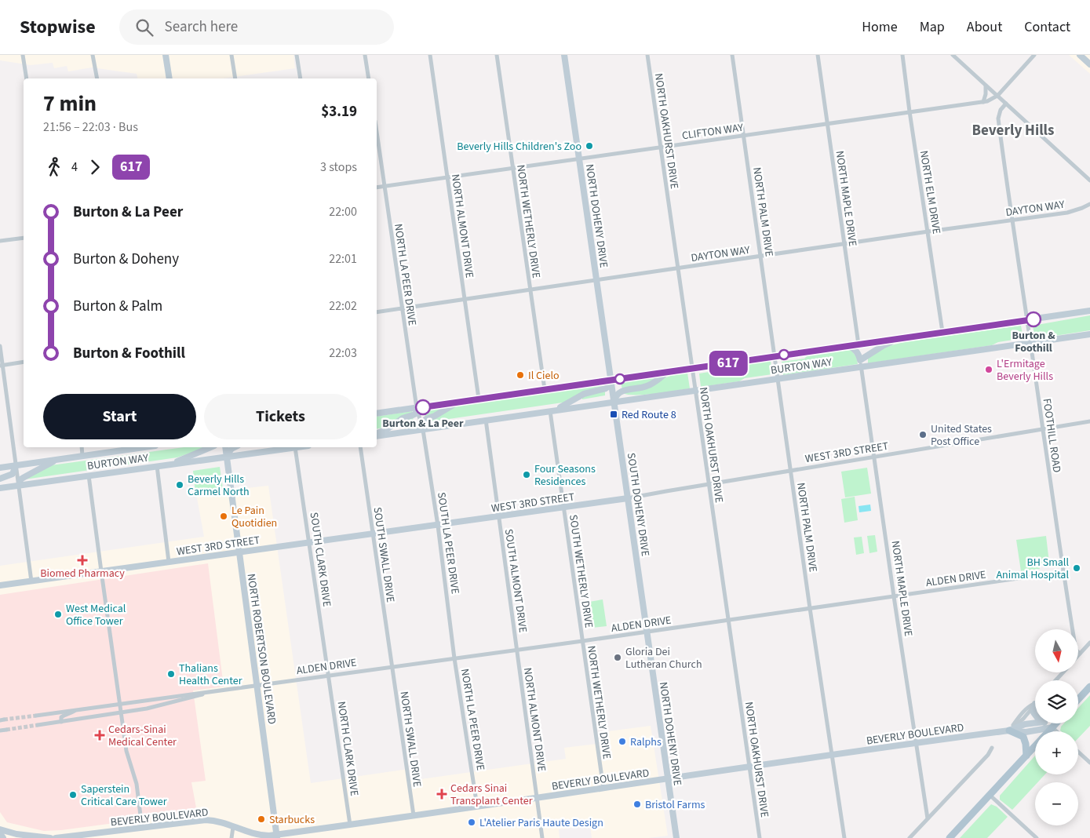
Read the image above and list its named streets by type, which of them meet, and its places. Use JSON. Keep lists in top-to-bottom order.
{
  "streets": {
    "main road": [
      "NORTH DOHENY DRIVE",
      "BURTON WAY",
      "WEST 3RD STREET",
      "SOUTH DOHENY DRIVE",
      "NORTH ROBERTSON BOULEVARD",
      "BEVERLY BOULEVARD"
    ],
    "street": [
      "NORTH OAKHURST DRIVE",
      "CLIFTON WAY",
      "NORTH ELM DRIVE",
      "NORTH MAPLE DRIVE",
      "DAYTON WAY",
      "NORTH PALM DRIVE",
      "NORTH WETHERLY DRIVE",
      "NORTH ALMONT DRIVE",
      "NORTH LA PEER DRIVE",
      "FOOTHILL ROAD",
      "SOUTH LA PEER DRIVE",
      "SOUTH SWALL DRIVE",
      "SOUTH CLARK DRIVE",
      "SOUTH WETHERLY DRIVE",
      "ALDEN DRIVE",
      "SOUTH ALMONT DRIVE",
      "NORTH SWALL DRIVE",
      "NORTH CLARK DRIVE"
    ]
  },
  "crossings": [
    ["NORTH OAKHURST DRIVE", "CLIFTON WAY"],
    ["NORTH OAKHURST DRIVE", "DAYTON WAY"],
    ["NORTH OAKHURST DRIVE", "BURTON WAY"],
    ["NORTH OAKHURST DRIVE", "WEST 3RD STREET"],
    ["NORTH OAKHURST DRIVE", "ALDEN DRIVE"],
    ["NORTH OAKHURST DRIVE", "BEVERLY BOULEVARD"],
    ["CLIFTON WAY", "NORTH ELM DRIVE"],
    ["CLIFTON WAY", "NORTH MAPLE DRIVE"],
    ["CLIFTON WAY", "NORTH PALM DRIVE"],
    ["CLIFTON WAY", "NORTH DOHENY DRIVE"],
    ["CLIFTON WAY", "NORTH WETHERLY DRIVE"],
    ["CLIFTON WAY", "NORTH ALMONT DRIVE"],
    ["CLIFTON WAY", "NORTH LA PEER DRIVE"],
    ["NORTH ELM DRIVE", "DAYTON WAY"],
    ["NORTH ELM DRIVE", "BURTON WAY"],
    ["NORTH MAPLE DRIVE", "DAYTON WAY"],
    ["NORTH MAPLE DRIVE", "BURTON WAY"],
    ["NORTH MAPLE DRIVE", "WEST 3RD STREET"],
    ["NORTH MAPLE DRIVE", "ALDEN DRIVE"],
    ["NORTH MAPLE DRIVE", "BEVERLY BOULEVARD"],
    ["DAYTON WAY", "NORTH PALM DRIVE"],
    ["DAYTON WAY", "NORTH DOHENY DRIVE"],
    ["DAYTON WAY", "NORTH WETHERLY DRIVE"],
    ["DAYTON WAY", "NORTH ALMONT DRIVE"],
    ["DAYTON WAY", "NORTH LA PEER DRIVE"],
    ["DAYTON WAY", "FOOTHILL ROAD"],
    ["NORTH PALM DRIVE", "BURTON WAY"],
    ["NORTH PALM DRIVE", "WEST 3RD STREET"],
    ["NORTH PALM DRIVE", "ALDEN DRIVE"],
    ["NORTH PALM DRIVE", "BEVERLY BOULEVARD"],
    ["NORTH DOHENY DRIVE", "BURTON WAY"],
    ["NORTH DOHENY DRIVE", "SOUTH DOHENY DRIVE"],
    ["NORTH DOHENY DRIVE", "ALDEN DRIVE"],
    ["NORTH DOHENY DRIVE", "BEVERLY BOULEVARD"],
    ["NORTH WETHERLY DRIVE", "BURTON WAY"],
    ["NORTH WETHERLY DRIVE", "SOUTH WETHERLY DRIVE"],
    ["NORTH WETHERLY DRIVE", "ALDEN DRIVE"],
    ["NORTH WETHERLY DRIVE", "BEVERLY BOULEVARD"],
    ["NORTH ALMONT DRIVE", "BURTON WAY"],
    ["NORTH ALMONT DRIVE", "ALDEN DRIVE"],
    ["NORTH ALMONT DRIVE", "SOUTH ALMONT DRIVE"],
    ["NORTH ALMONT DRIVE", "BEVERLY BOULEVARD"],
    ["NORTH LA PEER DRIVE", "BURTON WAY"],
    ["NORTH LA PEER DRIVE", "SOUTH LA PEER DRIVE"],
    ["NORTH LA PEER DRIVE", "ALDEN DRIVE"],
    ["NORTH LA PEER DRIVE", "BEVERLY BOULEVARD"],
    ["BURTON WAY", "FOOTHILL ROAD"],
    ["BURTON WAY", "SOUTH DOHENY DRIVE"],
    ["BURTON WAY", "SOUTH LA PEER DRIVE"],
    ["BURTON WAY", "SOUTH CLARK DRIVE"],
    ["BURTON WAY", "SOUTH WETHERLY DRIVE"],
    ["BURTON WAY", "SOUTH ALMONT DRIVE"],
    ["BURTON WAY", "NORTH ROBERTSON BOULEVARD"],
    ["FOOTHILL ROAD", "WEST 3RD STREET"],
    ["FOOTHILL ROAD", "ALDEN DRIVE"],
    ["WEST 3RD STREET", "SOUTH DOHENY DRIVE"],
    ["WEST 3RD STREET", "SOUTH LA PEER DRIVE"],
    ["WEST 3RD STREET", "SOUTH SWALL DRIVE"],
    ["WEST 3RD STREET", "SOUTH CLARK DRIVE"],
    ["WEST 3RD STREET", "SOUTH WETHERLY DRIVE"],
    ["WEST 3RD STREET", "SOUTH ALMONT DRIVE"],
    ["WEST 3RD STREET", "NORTH ROBERTSON BOULEVARD"],
    ["SOUTH DOHENY DRIVE", "ALDEN DRIVE"],
    ["SOUTH LA PEER DRIVE", "ALDEN DRIVE"],
    ["SOUTH SWALL DRIVE", "ALDEN DRIVE"],
    ["SOUTH SWALL DRIVE", "NORTH SWALL DRIVE"],
    ["SOUTH CLARK DRIVE", "ALDEN DRIVE"],
    ["SOUTH CLARK DRIVE", "NORTH CLARK DRIVE"],
    ["SOUTH WETHERLY DRIVE", "ALDEN DRIVE"],
    ["ALDEN DRIVE", "SOUTH ALMONT DRIVE"],
    ["ALDEN DRIVE", "NORTH ROBERTSON BOULEVARD"],
    ["ALDEN DRIVE", "NORTH SWALL DRIVE"],
    ["ALDEN DRIVE", "NORTH CLARK DRIVE"],
    ["NORTH ROBERTSON BOULEVARD", "BEVERLY BOULEVARD"],
    ["BEVERLY BOULEVARD", "NORTH SWALL DRIVE"],
    ["BEVERLY BOULEVARD", "NORTH CLARK DRIVE"]
  ],
  "districts": ["Beverly Hills"],
  "places": {
    "other": [
      "Beverly Hills Children's Zoo",
      "Burton & Foothill",
      "L'Ermitage Beverly Hills",
      "Il Cielo",
      "Burton & La Peer",
      "United States Post Office",
      "Four Seasons Residences",
      "Beverly Hills Carmel North",
      "Le Pain Quotidien",
      "BH Small Animal Hospital",
      "West Medical Office Tower",
      "Gloria Dei Lutheran Church",
      "Thalians Health Center",
      "Ralphs",
      "Saperstein Critical Care Tower",
      "Bristol Farms",
      "Starbucks",
      "L'Atelier Paris Haute Design"
    ],
    "transit": ["Red Route 8"],
    "health": ["Biomed Pharmacy", "Cedars-Sinai Medical Center", "Cedars Sinai Transplant Center"]
  },
  "lines": ["bus line 617"],
  "north": "bottom",
  "page": {
    "header": "Stopwise",
    "search": "Search here",
    "nav": [
      "Home",
      "Map",
      "About",
      "Contact"
    ],
    "on_map": "617",
    "heading": ["7 min", "21:56 – 22:03 · Bus", "$3.19"],
    "legs": ["4", "617", "3 stops"],
    "list": [
      {
        "name": "Burton & La Peer",
        "value": "22:00"
      },
      {
        "name": "Burton & Doheny",
        "value": "22:01"
      },
      {
        "name": "Burton & Palm",
        "value": "22:02"
      },
      {
        "name": "Burton & Foothill",
        "value": "22:03"
      }
    ],
    "buttons": ["Start", "Tickets"],
    "map_buttons": ["+", "−"]
  }
}
